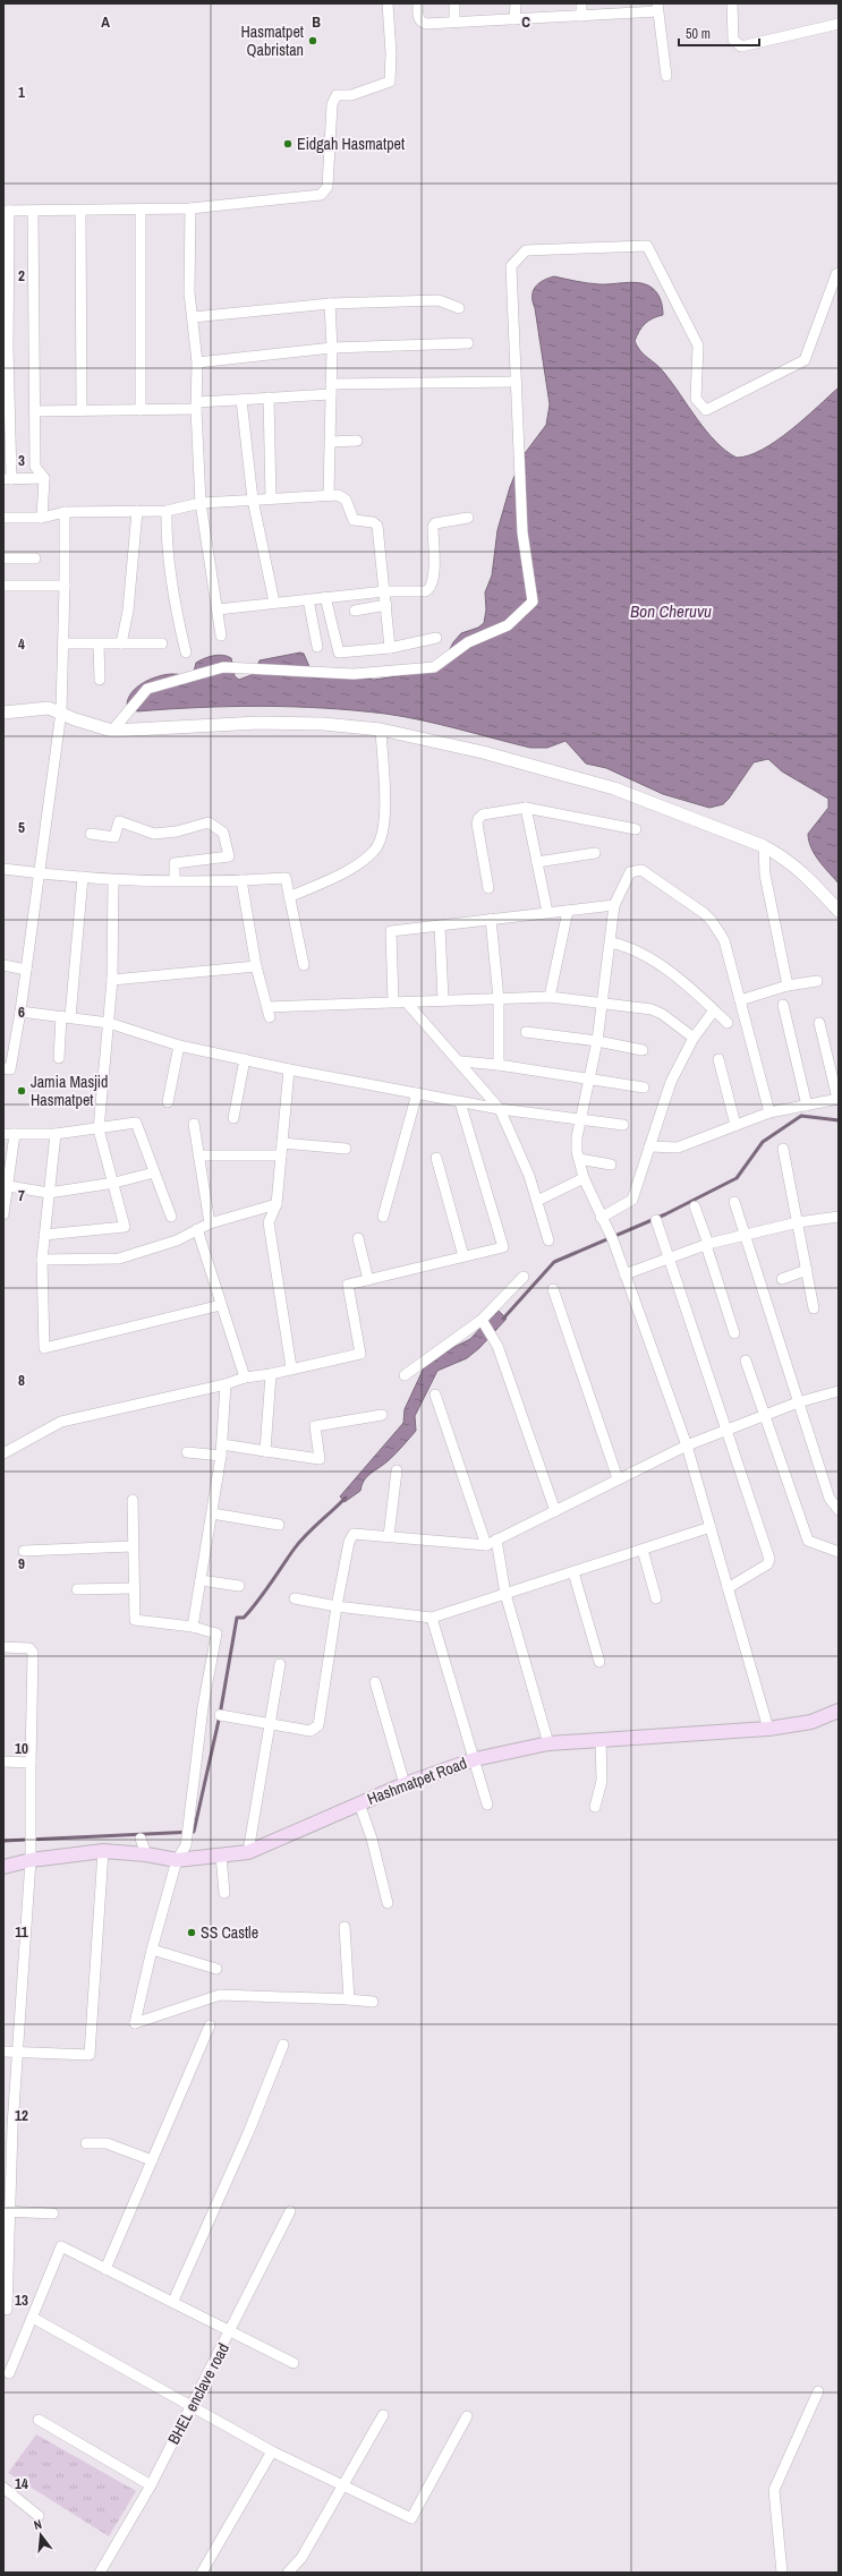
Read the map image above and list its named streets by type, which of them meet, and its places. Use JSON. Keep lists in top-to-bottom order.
{
  "streets": {
    "main road": ["Hashmatpet Road"],
    "street": ["BHEL enclave road"]
  },
  "water": ["Bon Cheruvu"],
  "places": [
    "Hasmatpet Qabristan",
    "Eidgah Hasmatpet",
    "Jamia Masjid Hasmatpet",
    "SS Castle"
  ],
  "scale_bar": "50 m",
  "north": "top",
  "grid": {
    "columns": ["A", "B", "C"],
    "rows": [
      "1",
      "2",
      "3",
      "4",
      "5",
      "6",
      "7",
      "8",
      "9",
      "10",
      "11",
      "12",
      "13",
      "14"
    ]
  }
}
